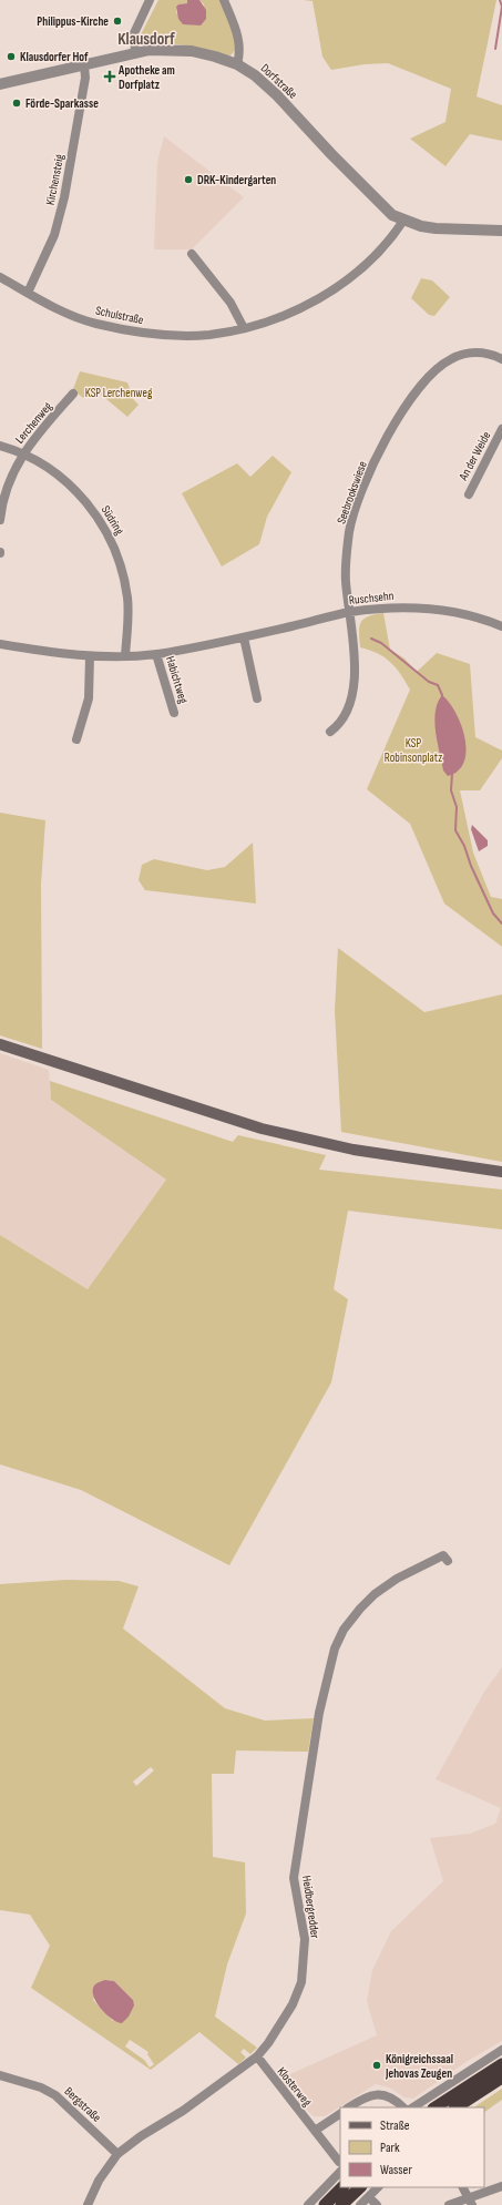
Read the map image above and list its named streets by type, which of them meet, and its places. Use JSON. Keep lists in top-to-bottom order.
{
  "streets": {
    "street": [
      "Dorfstraße",
      "Kirchensteig",
      "Schulstraße",
      "Lerchenweg",
      "An der Weide",
      "Seebrookswiese",
      "Südring",
      "Ruschsehn",
      "Habichtweg",
      "Heidbergredder",
      "Klosterweg",
      "Bergstraße"
    ]
  },
  "crossings": [
    ["Dorfstraße", "Kirchensteig"],
    ["Dorfstraße", "Schulstraße"],
    ["Kirchensteig", "Schulstraße"],
    ["Lerchenweg", "Südring"],
    ["Seebrookswiese", "Ruschsehn"],
    ["Ruschsehn", "Habichtweg"],
    ["Heidbergredder", "Klosterweg"],
    ["Heidbergredder", "Bergstraße"]
  ],
  "districts": ["Klausdorf"],
  "parks": ["KSP Lerchenweg", "KSP Robinsonplatz"],
  "places": {
    "other": [
      "Philippus-Kirche",
      "Klausdorfer Hof",
      "Förde-Sparkasse",
      "DRK-Kindergarten",
      "Königreichssaal Jehovas Zeugen"
    ],
    "health": ["Apotheke am Dorfplatz"]
  },
  "legend": ["Straße", "Park", "Wasser"]
}
